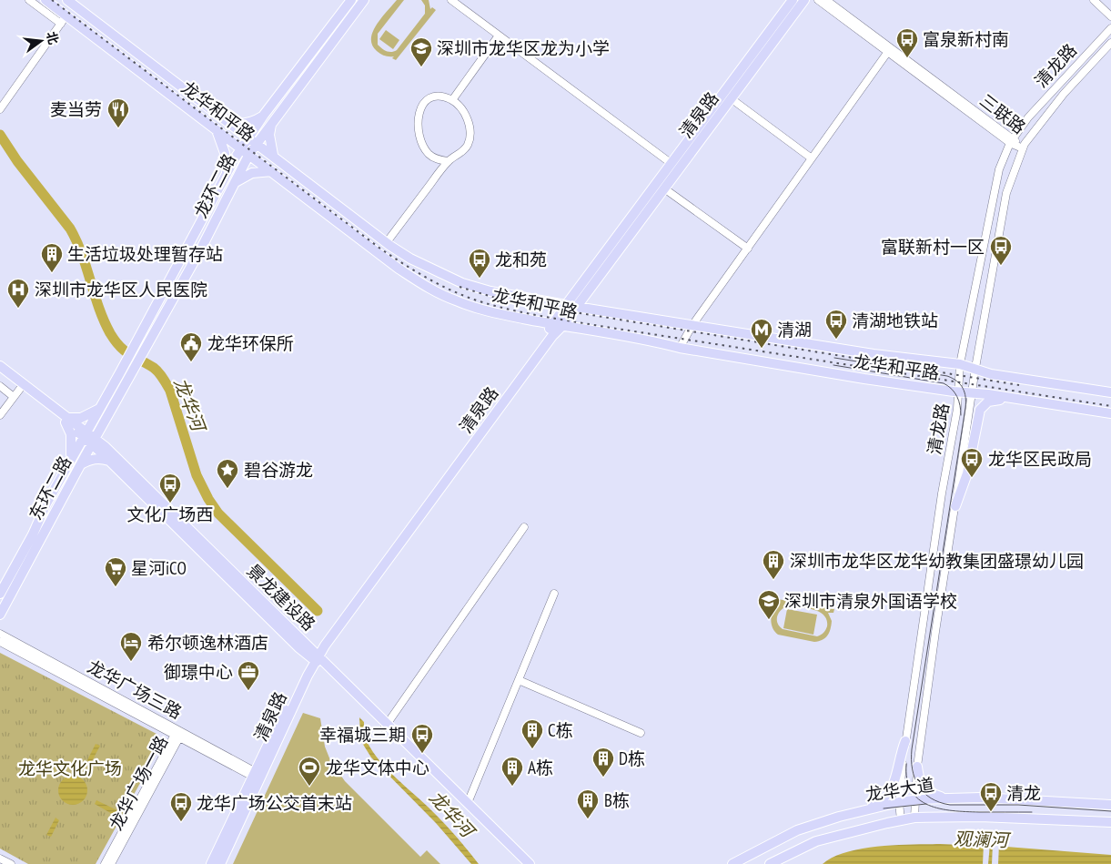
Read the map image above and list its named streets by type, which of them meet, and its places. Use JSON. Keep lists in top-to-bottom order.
{
  "streets": {
    "main road": [
      "龙华和平路",
      "清泉路",
      "龙环二路",
      "东环二路",
      "景龙建设路",
      "龙华大道"
    ],
    "street": [
      "清龙路",
      "三联路",
      "龙华广场三路",
      "龙华广场一路"
    ]
  },
  "crossings": [
    ["清龙路", "龙华和平路"],
    ["清龙路", "三联路"],
    ["清龙路", "龙华大道"],
    ["龙华和平路", "清泉路"],
    ["龙华和平路", "龙环二路"],
    ["清泉路", "景龙建设路"],
    ["清泉路", "龙华广场三路"],
    ["龙环二路", "东环二路"],
    ["东环二路", "景龙建设路"],
    ["龙华广场三路", "龙华广场一路"]
  ],
  "water": ["龙华河", "观澜河"],
  "parks": ["龙华文化广场"],
  "places": {
    "bus stop": [
      "富泉新村南",
      "富联新村一区",
      "龙和苑",
      "清湖地铁站",
      "龙华区民政局",
      "文化广场西",
      "幸福城三期",
      "清龙",
      "龙华广场公交首末站"
    ],
    "school or university": ["深圳市龙华区龙为小学", "深圳市清泉外国语学校"],
    "restaurant": ["麦当劳"],
    "building": [
      "生活垃圾处理暂存站",
      "深圳市龙华区龙华幼教集团盛璟幼儿园",
      "C栋",
      "D栋",
      "A栋",
      "B栋"
    ],
    "hospital": ["深圳市龙华区人民医院"],
    "metro station": ["清湖"],
    "public building": ["龙华环保所"],
    "place": ["碧谷游龙"],
    "supermarket": ["星河iCO"],
    "hotel": ["希尔顿逸林酒店"],
    "office": ["御璟中心"],
    "sports": ["龙华文体中心"]
  },
  "north": "right"
}
